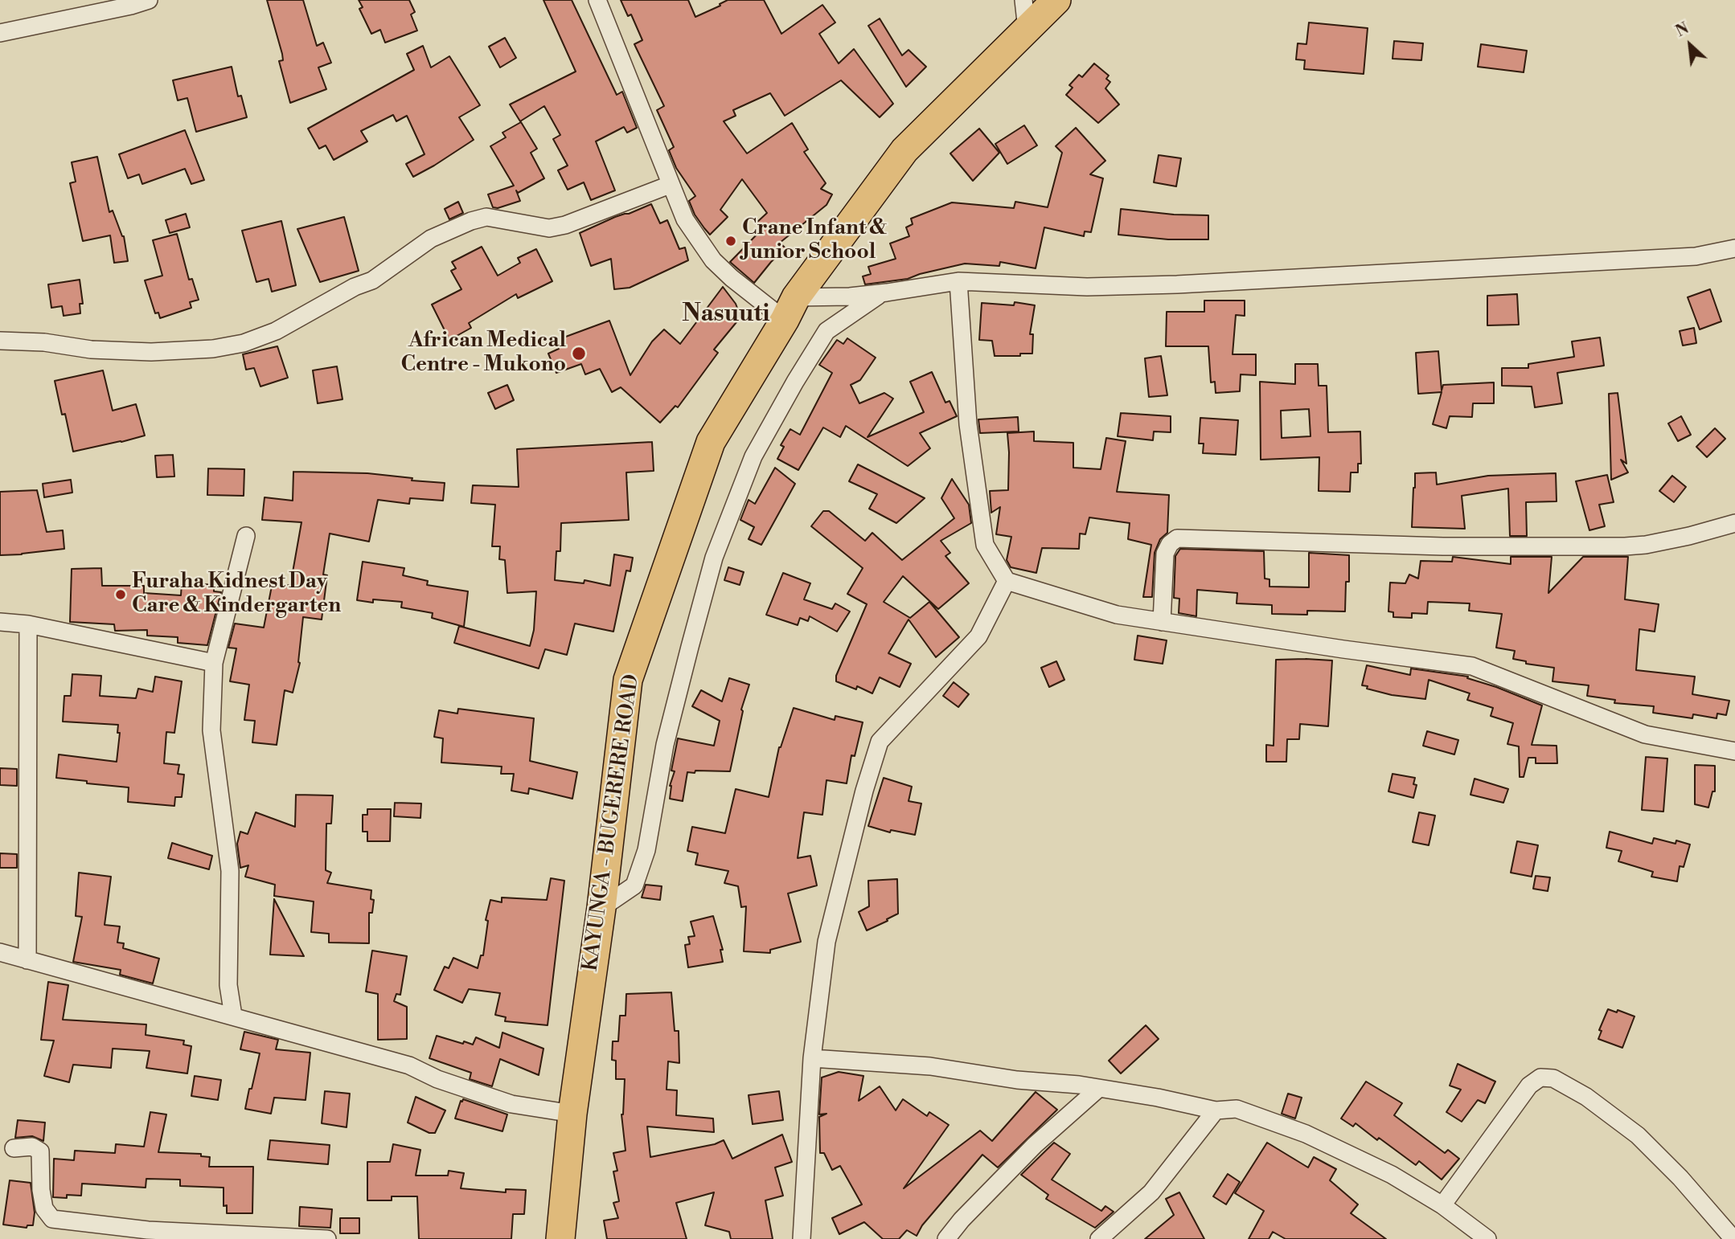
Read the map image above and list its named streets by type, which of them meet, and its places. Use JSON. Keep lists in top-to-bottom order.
{
  "streets": {
    "main road": ["KAYUNGA - BUGERERE ROAD"]
  },
  "districts": ["Nasuuti"],
  "places": ["Crane Infant & Junior School", "African Medical Centre - Mukono", "Furaha Kidnest Day Care & Kindergarten"],
  "north": "top left"
}
